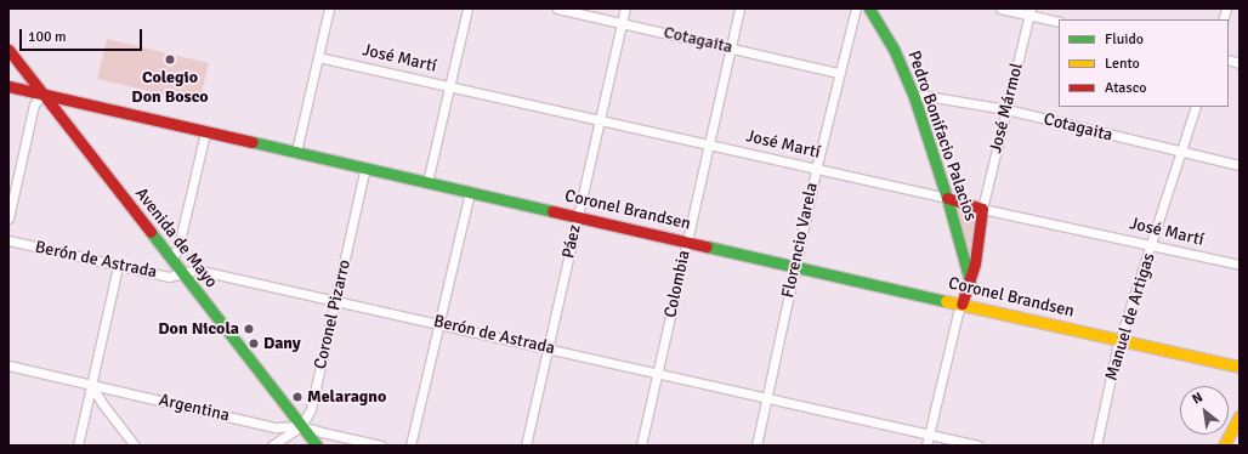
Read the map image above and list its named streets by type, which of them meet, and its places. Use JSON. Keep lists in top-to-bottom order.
{
  "streets": {
    "street": [
      "Cotagaita",
      "José Martí",
      "José Mármol",
      "Pedro Bonifacio Palacios",
      "Coronel Brandsen",
      "Avenida de Mayo",
      "Florencio Varela",
      "Páez",
      "Berón de Astrada",
      "Colombia",
      "Coronel Pizarro",
      "Manuel de Artigas",
      "Argentina"
    ]
  },
  "crossings": [
    ["Cotagaita", "José Mármol"],
    ["Cotagaita", "Pedro Bonifacio Palacios"],
    ["Cotagaita", "Florencio Varela"],
    ["Cotagaita", "Páez"],
    ["Cotagaita", "Colombia"],
    ["Cotagaita", "Manuel de Artigas"],
    ["José Martí", "José Mármol"],
    ["José Martí", "Pedro Bonifacio Palacios"],
    ["José Martí", "Florencio Varela"],
    ["José Martí", "Páez"],
    ["José Martí", "Colombia"],
    ["José Martí", "Manuel de Artigas"],
    ["José Mármol", "Pedro Bonifacio Palacios"],
    ["Pedro Bonifacio Palacios", "Coronel Brandsen"],
    ["Coronel Brandsen", "Avenida de Mayo"],
    ["Coronel Brandsen", "Florencio Varela"],
    ["Coronel Brandsen", "Páez"],
    ["Coronel Brandsen", "Colombia"],
    ["Coronel Brandsen", "Coronel Pizarro"],
    ["Coronel Brandsen", "Manuel de Artigas"],
    ["Avenida de Mayo", "Berón de Astrada"],
    ["Avenida de Mayo", "Coronel Pizarro"],
    ["Avenida de Mayo", "Argentina"],
    ["Florencio Varela", "Berón de Astrada"],
    ["Páez", "Berón de Astrada"],
    ["Berón de Astrada", "Colombia"],
    ["Berón de Astrada", "Coronel Pizarro"],
    ["Coronel Pizarro", "Argentina"]
  ],
  "places": [
    "Colegio Don Bosco",
    "Don Nicola",
    "Dany",
    "Melaragno"
  ],
  "legend": ["Fluido", "Lento", "Atasco"],
  "scale_bar": "100 m",
  "north": "top left"
}
